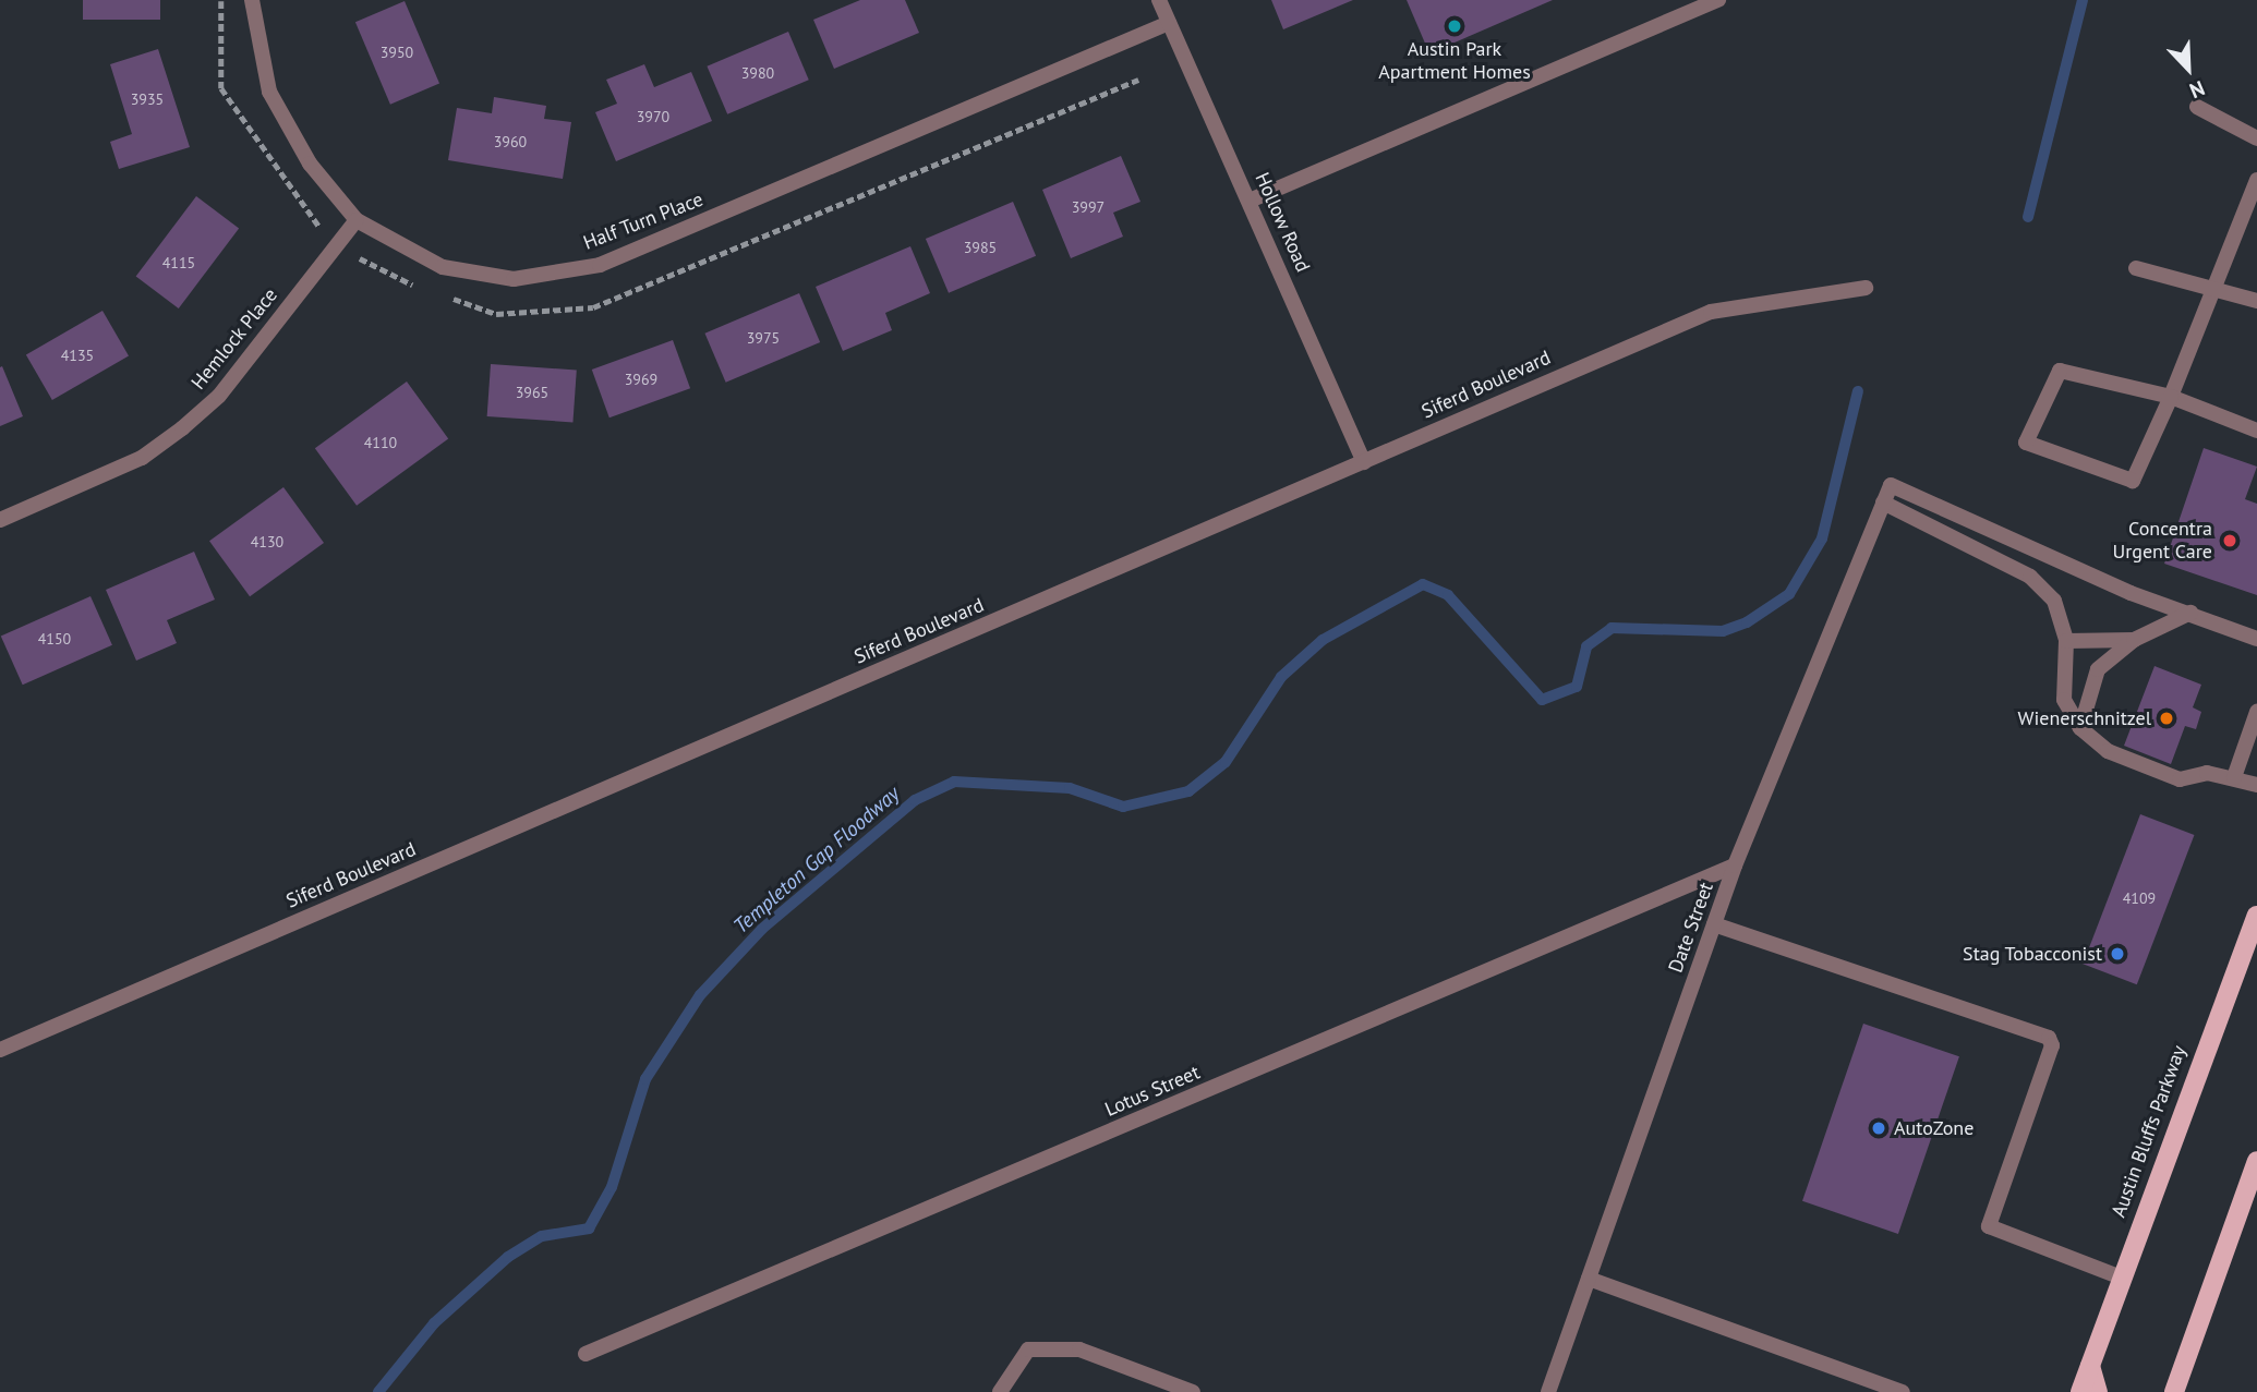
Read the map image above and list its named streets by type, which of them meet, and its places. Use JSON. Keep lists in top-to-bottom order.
{
  "streets": {
    "main road": ["Austin Bluffs Parkway"],
    "street": [
      "Half Turn Place",
      "Hollow Road",
      "Hemlock Place",
      "Siferd Boulevard",
      "Date Street",
      "Lotus Street"
    ]
  },
  "crossings": [
    ["Half Turn Place", "Hollow Road"],
    ["Half Turn Place", "Hemlock Place"],
    ["Hollow Road", "Siferd Boulevard"],
    ["Date Street", "Lotus Street"]
  ],
  "water": ["Templeton Gap Floodway"],
  "places": [
    "Austin Park Apartment Homes",
    "Concentra Urgent Care",
    "Wienerschnitzel",
    "Stag Tobacconist",
    "AutoZone"
  ],
  "house_numbers": [
    "3950",
    "3980",
    "3935",
    "3970",
    "3960",
    "3997",
    "3985",
    "4115",
    "3975",
    "4135",
    "3969",
    "3965",
    "4110",
    "4130",
    "4150",
    "4109"
  ],
  "north": "bottom right"
}
